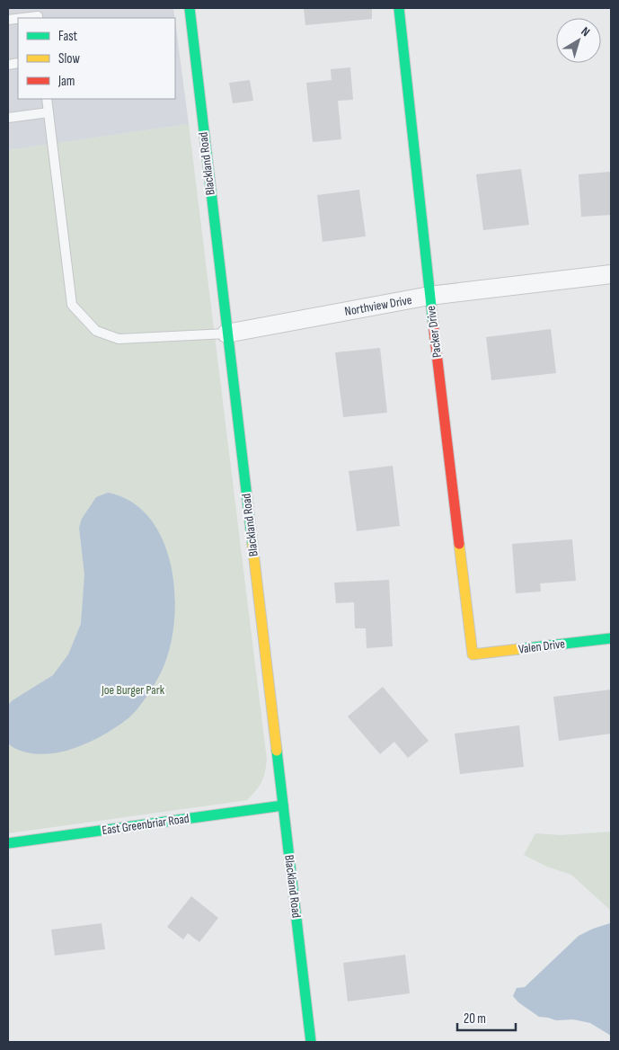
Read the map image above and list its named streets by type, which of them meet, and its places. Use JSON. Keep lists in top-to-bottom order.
{
  "streets": {
    "street": [
      "Blackland Road",
      "Northview Drive",
      "Packer Drive",
      "Valen Drive",
      "East Greenbriar Road"
    ]
  },
  "crossings": [
    ["Blackland Road", "Northview Drive"],
    ["Blackland Road", "East Greenbriar Road"],
    ["Northview Drive", "Packer Drive"],
    ["Packer Drive", "Valen Drive"]
  ],
  "parks": ["Joe Burger Park"],
  "legend": ["Fast", "Slow", "Jam"],
  "scale_bar": "20 m",
  "north": "top right"
}
